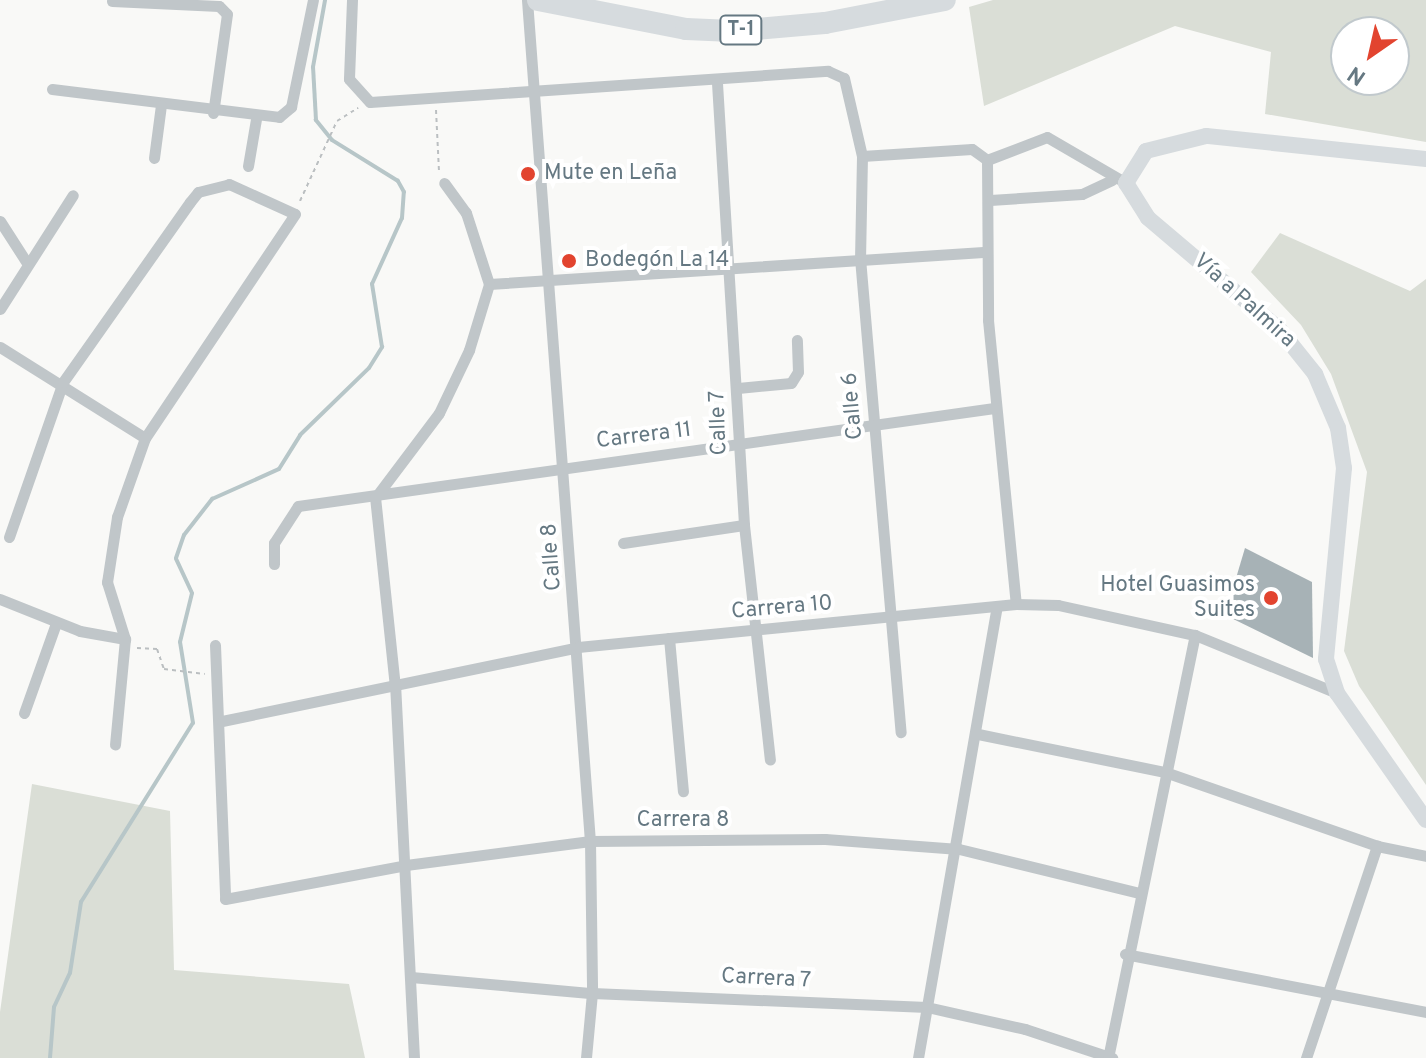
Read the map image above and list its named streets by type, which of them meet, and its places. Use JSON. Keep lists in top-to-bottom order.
{
  "streets": {
    "highway": ["T-1"],
    "street": [
      "Vía a Palmira",
      "Calle 6",
      "Calle 7",
      "Carrera 11",
      "Calle 8",
      "Carrera 10",
      "Carrera 8",
      "Carrera 7"
    ]
  },
  "crossings": [
    ["Vía a Palmira", "Carrera 10"],
    ["Calle 6", "Calle 7"],
    ["Calle 6", "Carrera 11"],
    ["Calle 6", "Carrera 10"],
    ["Calle 7", "Carrera 11"],
    ["Calle 7", "Carrera 10"],
    ["Carrera 11", "Calle 8"],
    ["Calle 8", "Carrera 10"],
    ["Calle 8", "Carrera 8"],
    ["Calle 8", "Carrera 7"],
    ["Carrera 10", "Carrera 8"]
  ],
  "places": ["Mute en Leña", "Bodegón La 14", "Hotel Guasimos Suites"],
  "north": "bottom left"
}
